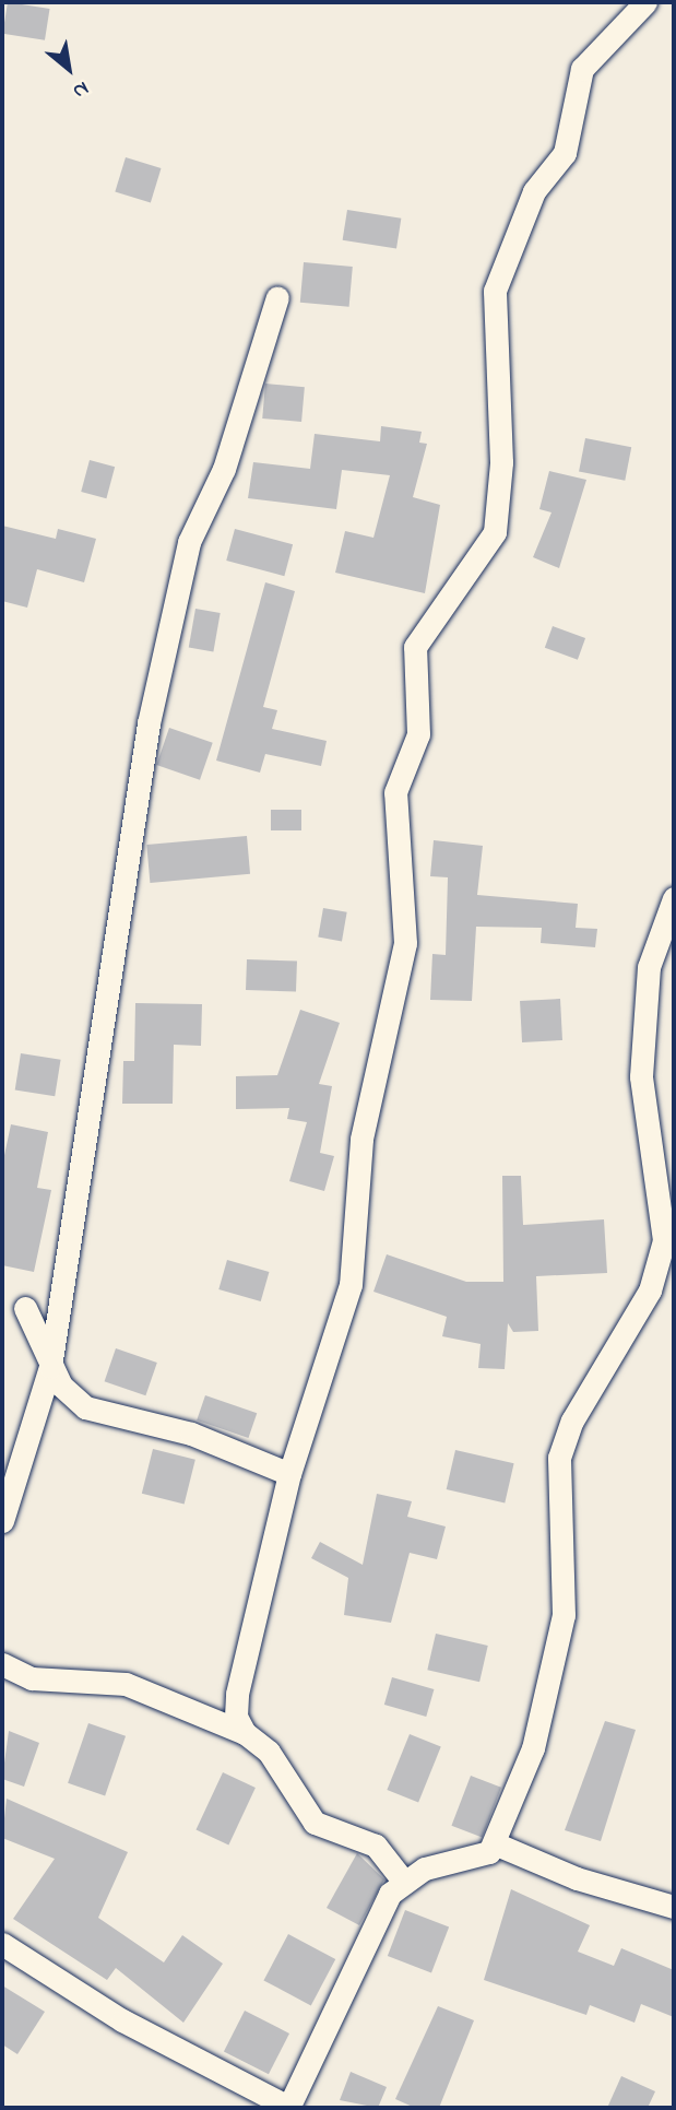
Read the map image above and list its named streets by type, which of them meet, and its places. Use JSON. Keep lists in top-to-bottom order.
{
  "north": "bottom right"
}
